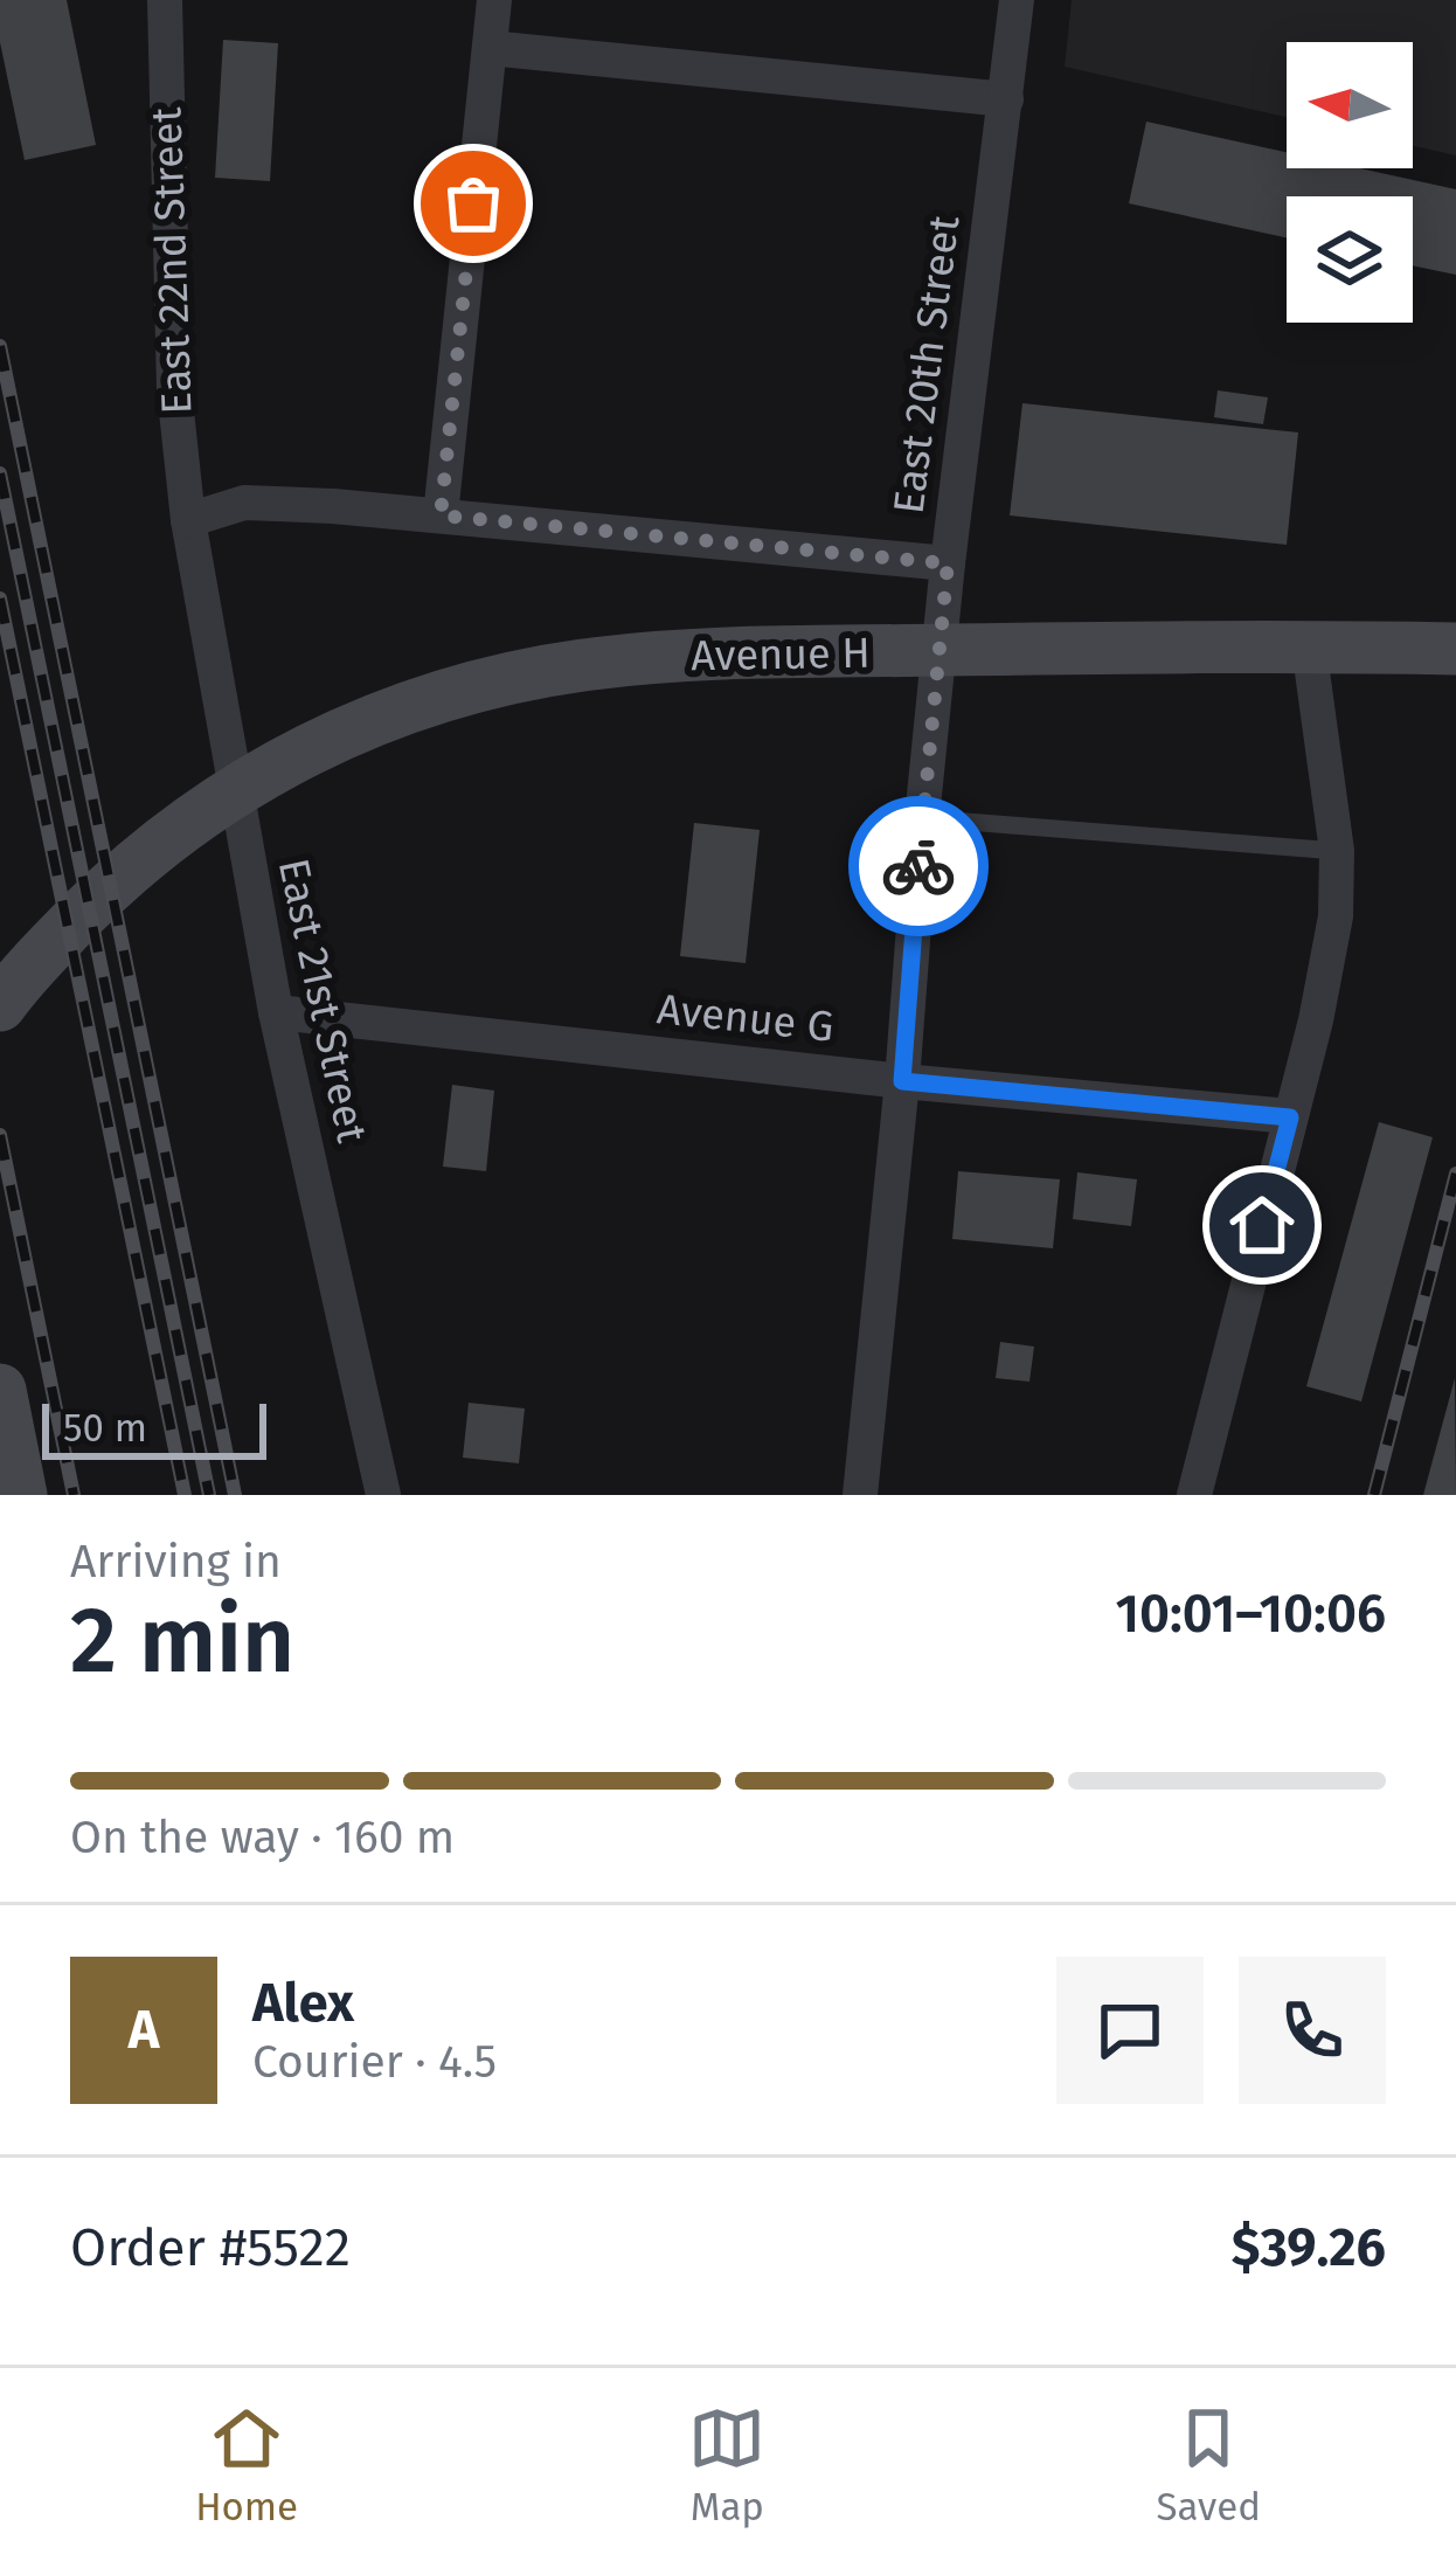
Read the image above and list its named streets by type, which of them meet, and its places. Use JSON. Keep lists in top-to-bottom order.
{
  "streets": {
    "street": [
      "East 22nd Street",
      "East 20th Street",
      "Avenue H",
      "East 21st Street",
      "Avenue G"
    ]
  },
  "crossings": [
    ["East 22nd Street", "East 21st Street"],
    ["East 20th Street", "Avenue G"],
    ["East 21st Street", "Avenue G"]
  ],
  "scale_bar": "50 m",
  "north": "left",
  "page": {
    "scale": "50 m",
    "heading": ["2 min", "Arriving in", "10:01–10:06"],
    "panel": [
      "Alex",
      "Courier · 4.5",
      "Order #5522",
      "$39.26"
    ],
    "bar": "On the way · 160 m",
    "round": "A",
    "tabs": ["Home", "Map", "Saved"]
  }
}
